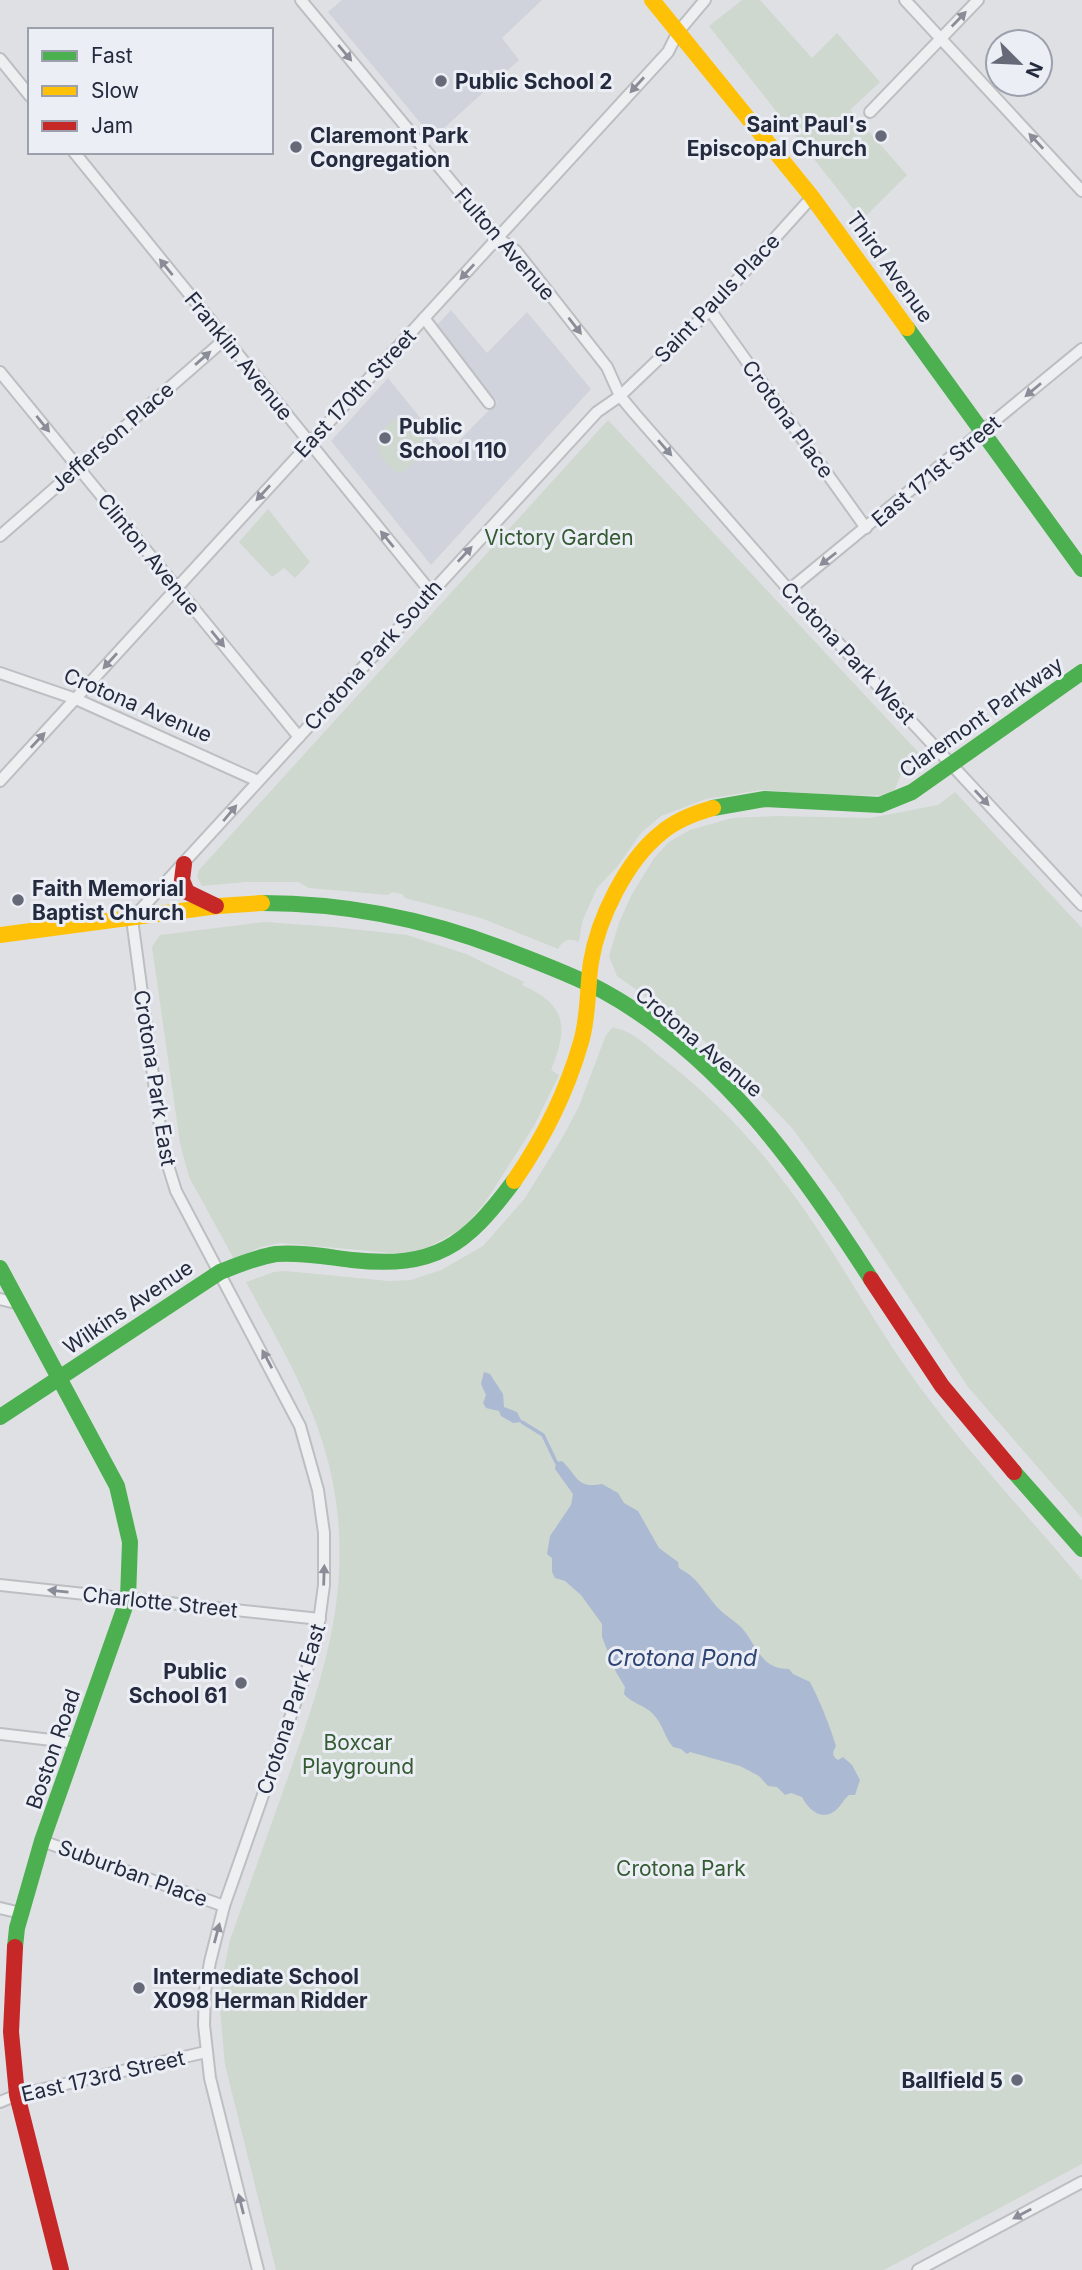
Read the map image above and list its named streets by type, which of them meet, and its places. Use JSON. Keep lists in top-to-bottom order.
{
  "streets": {
    "street": [
      "Fulton Avenue",
      "Third Avenue",
      "Saint Pauls Place",
      "Franklin Avenue",
      "East 170th Street",
      "Crotona Place",
      "Jefferson Place",
      "East 171st Street",
      "Clinton Avenue",
      "Crotona Park West",
      "Crotona Park South",
      "Crotona Avenue",
      "Claremont Parkway",
      "Crotona Park East",
      "Wilkins Avenue",
      "Charlotte Street",
      "Boston Road",
      "Suburban Place",
      "East 173rd Street"
    ]
  },
  "crossings": [
    ["Fulton Avenue", "Saint Pauls Place"],
    ["Fulton Avenue", "East 170th Street"],
    ["Fulton Avenue", "Crotona Park West"],
    ["Fulton Avenue", "Crotona Park South"],
    ["Third Avenue", "Saint Pauls Place"],
    ["Third Avenue", "East 170th Street"],
    ["Third Avenue", "East 171st Street"],
    ["Saint Pauls Place", "Crotona Place"],
    ["Saint Pauls Place", "Crotona Park West"],
    ["Saint Pauls Place", "Crotona Park South"],
    ["Franklin Avenue", "East 170th Street"],
    ["Franklin Avenue", "Jefferson Place"],
    ["Franklin Avenue", "Crotona Park South"],
    ["East 170th Street", "Clinton Avenue"],
    ["East 170th Street", "Crotona Avenue"],
    ["Crotona Place", "East 171st Street"],
    ["Jefferson Place", "Clinton Avenue"],
    ["East 171st Street", "Crotona Park West"],
    ["Clinton Avenue", "Crotona Park South"],
    ["Crotona Park West", "Crotona Park South"],
    ["Crotona Park West", "Claremont Parkway"],
    ["Crotona Park South", "Crotona Avenue"],
    ["Crotona Park South", "Crotona Park East"],
    ["Crotona Avenue", "Claremont Parkway"],
    ["Crotona Avenue", "Crotona Park East"],
    ["Claremont Parkway", "Crotona Park East"],
    ["Claremont Parkway", "Wilkins Avenue"],
    ["Crotona Park East", "Wilkins Avenue"],
    ["Crotona Park East", "Charlotte Street"],
    ["Crotona Park East", "Suburban Place"],
    ["Crotona Park East", "East 173rd Street"],
    ["Wilkins Avenue", "Boston Road"],
    ["Charlotte Street", "Boston Road"],
    ["Boston Road", "Suburban Place"],
    ["Boston Road", "East 173rd Street"]
  ],
  "one_way": [
    "Fulton Avenue",
    "Franklin Avenue",
    "Jefferson Place",
    "East 171st Street",
    "Clinton Avenue",
    "Crotona Park West",
    "Crotona Park South",
    "Crotona Park East",
    "Charlotte Street"
  ],
  "water": ["Crotona Pond"],
  "parks": ["Victory Garden", "Boxcar Playground", "Crotona Park"],
  "places": [
    "Public School 2",
    "Saint Paul's Episcopal Church",
    "Claremont Park Congregation",
    "Public School 110",
    "Faith Memorial Baptist Church",
    "Public School 61",
    "Intermediate School X098 Herman Ridder",
    "Ballfield 5"
  ],
  "legend": ["Fast", "Slow", "Jam"],
  "north": "bottom right"
}
